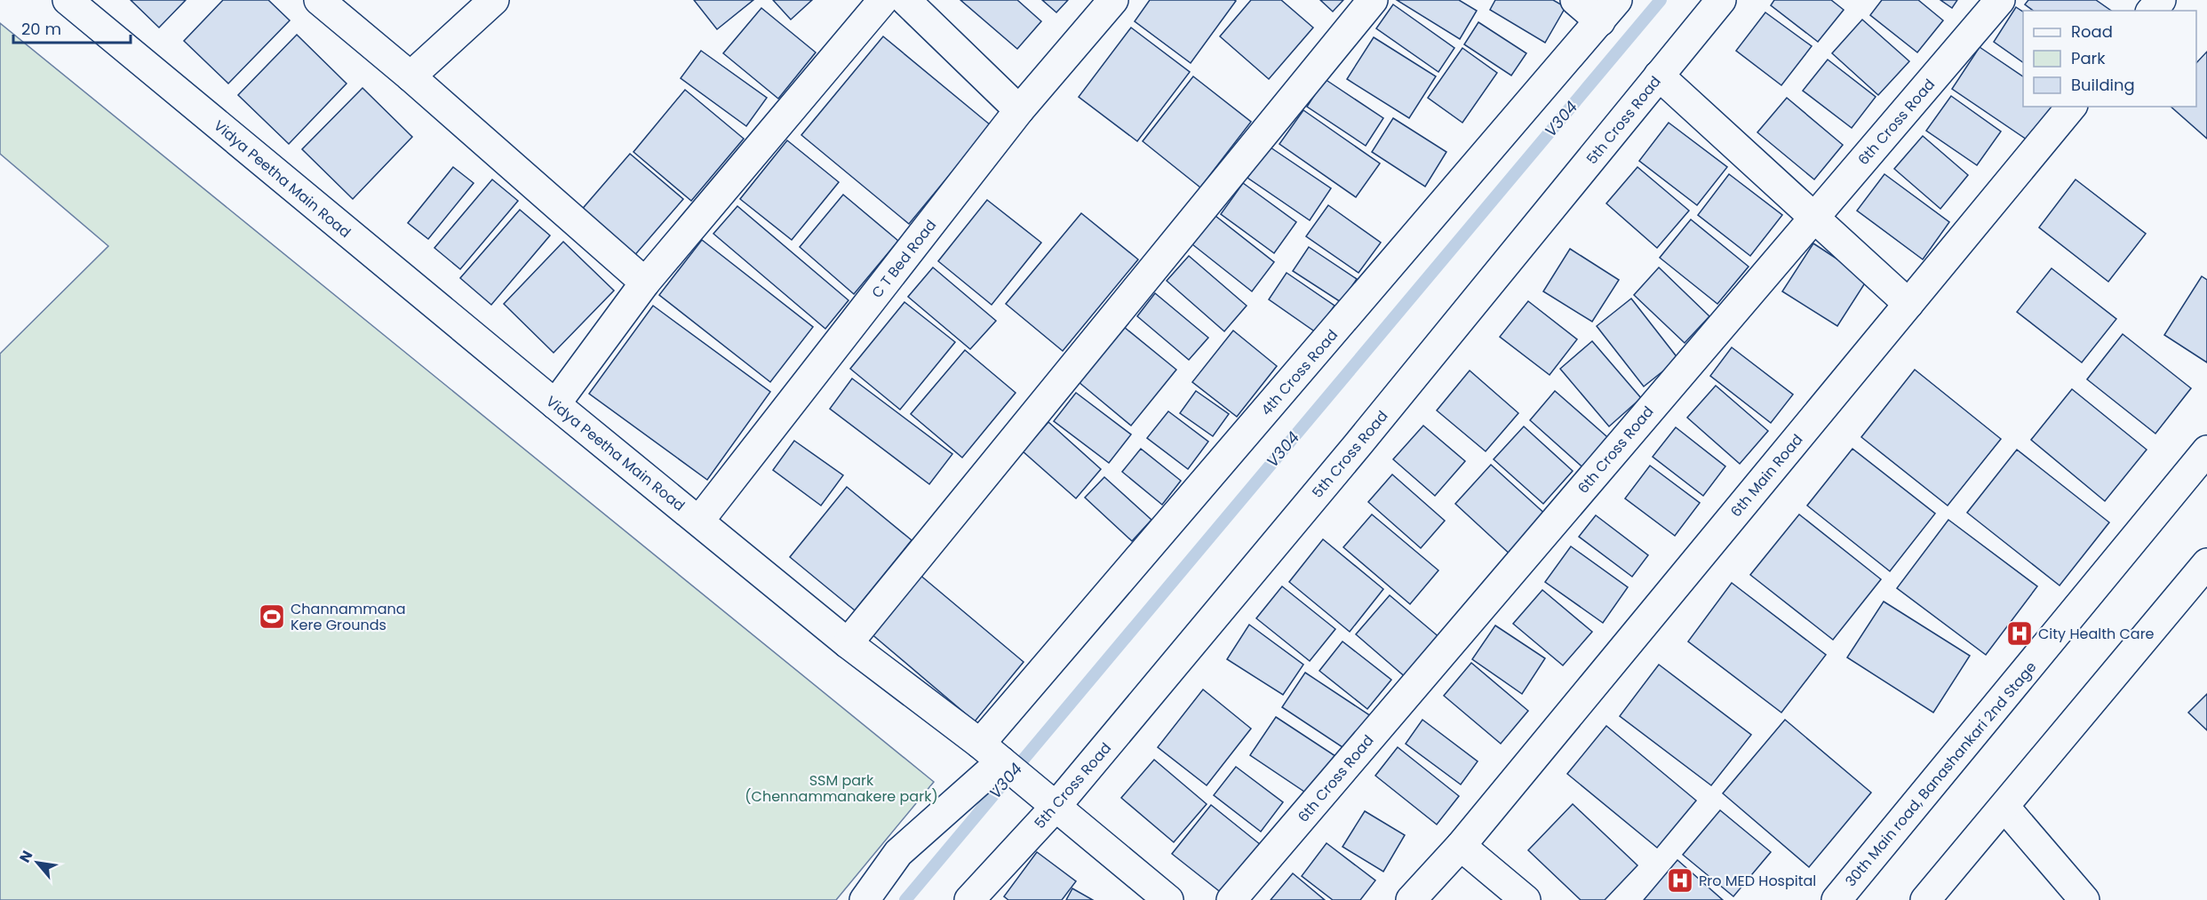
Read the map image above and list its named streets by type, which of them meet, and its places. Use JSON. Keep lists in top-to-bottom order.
{
  "streets": {
    "street": [
      "5th Cross Road",
      "6th Cross Road",
      "Vidya Peetha Main Road",
      "C T Bed Road",
      "4th Cross Road",
      "6th Main Road",
      "30th Main road, Banashankari 2nd Stage"
    ]
  },
  "crossings": [
    ["5th Cross Road", "Vidya Peetha Main Road"],
    ["Vidya Peetha Main Road", "C T Bed Road"],
    ["Vidya Peetha Main Road", "4th Cross Road"]
  ],
  "water": ["V304"],
  "parks": ["SSM park (Chennammanakere park)"],
  "places": {
    "sports": ["Channammana Kere Grounds"],
    "hospital": ["City Health Care", "Pro MED Hospital"]
  },
  "legend": ["Road", "Park", "Building"],
  "scale_bar": "20 m",
  "north": "top left"
}
